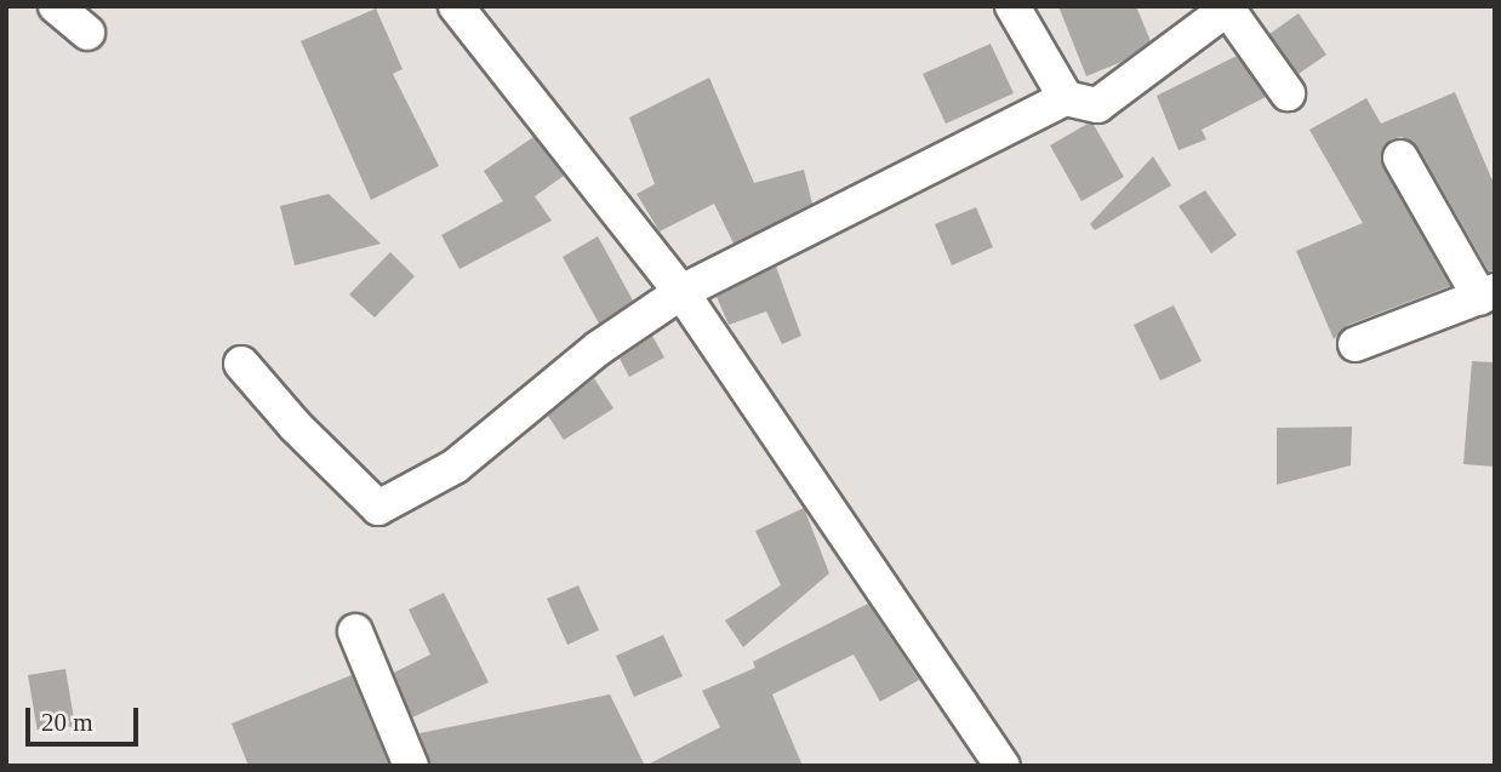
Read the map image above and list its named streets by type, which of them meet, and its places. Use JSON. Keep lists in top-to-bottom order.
{
  "scale_bar": "20 m"
}
